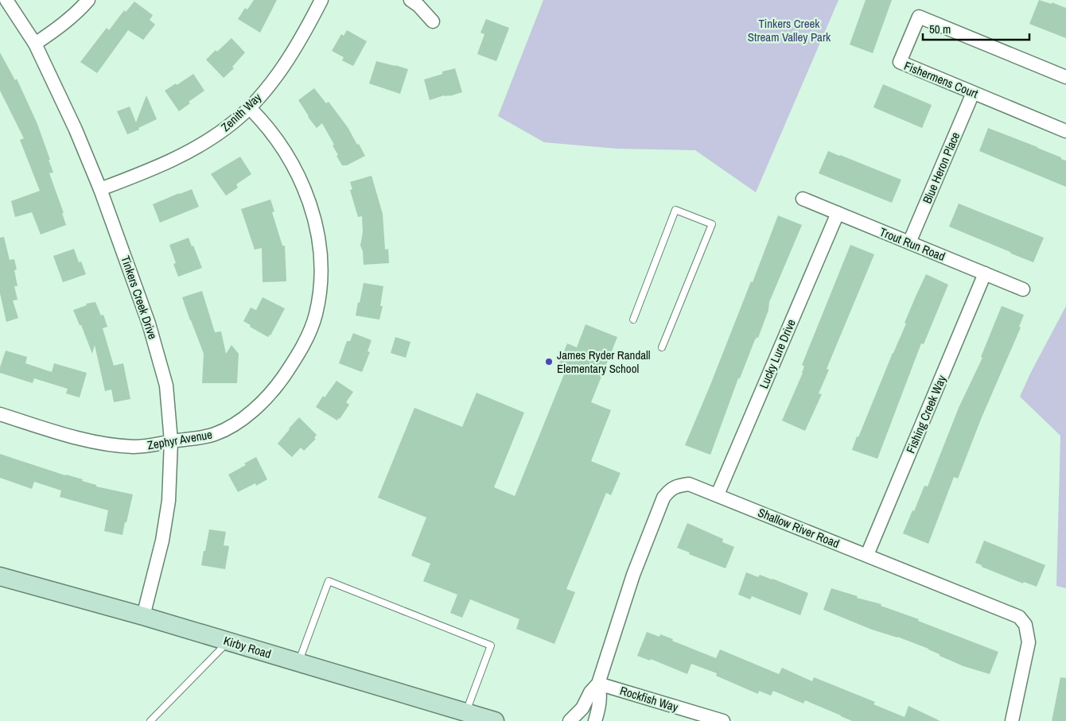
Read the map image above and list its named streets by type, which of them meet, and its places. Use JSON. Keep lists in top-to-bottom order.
{
  "streets": {
    "main road": ["Kirby Road"],
    "street": [
      "Fishermens Court",
      "Zenith Way",
      "Blue Heron Place",
      "Trout Run Road",
      "Tinkers Creek Drive",
      "Lucky Lure Drive",
      "Fishing Creek Way",
      "Zephyr Avenue",
      "Shallow River Road",
      "Rockfish Way"
    ]
  },
  "crossings": [
    ["Fishermens Court", "Blue Heron Place"],
    ["Zenith Way", "Tinkers Creek Drive"],
    ["Zenith Way", "Zephyr Avenue"],
    ["Blue Heron Place", "Trout Run Road"],
    ["Trout Run Road", "Lucky Lure Drive"],
    ["Trout Run Road", "Fishing Creek Way"],
    ["Tinkers Creek Drive", "Zephyr Avenue"],
    ["Tinkers Creek Drive", "Kirby Road"],
    ["Lucky Lure Drive", "Shallow River Road"],
    ["Fishing Creek Way", "Shallow River Road"],
    ["Shallow River Road", "Rockfish Way"]
  ],
  "parks": ["Tinkers Creek Stream Valley Park"],
  "places": ["James Ryder Randall Elementary School"],
  "scale_bar": "50 m"
}
